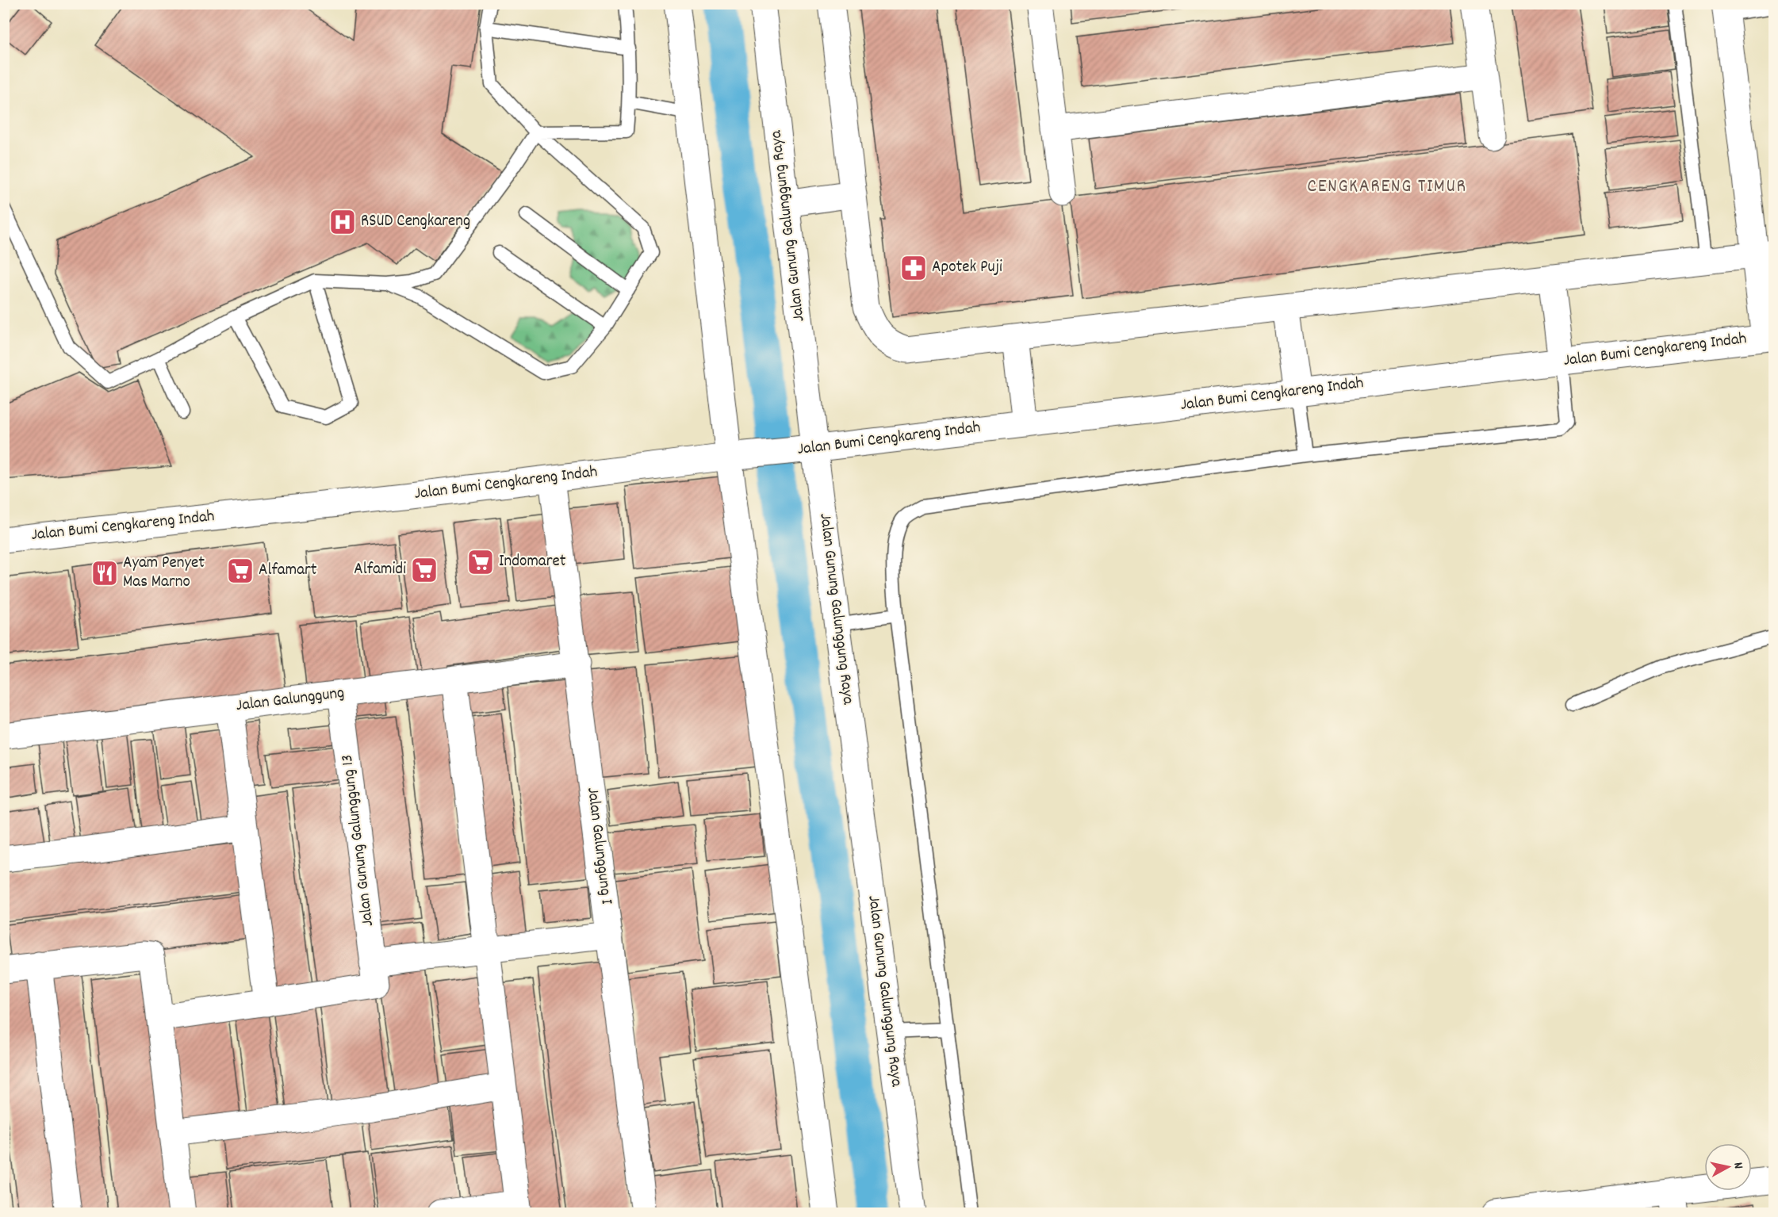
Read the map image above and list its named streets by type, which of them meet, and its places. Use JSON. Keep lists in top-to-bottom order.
{
  "streets": {
    "street": [
      "Jalan Gunung Galunggung Raya",
      "Jalan Bumi Cengkareng Indah",
      "Jalan Galunggung",
      "Jalan Gunung Galunggung 13",
      "Jalan Galunggung I"
    ]
  },
  "crossings": [
    ["Jalan Gunung Galunggung Raya", "Jalan Bumi Cengkareng Indah"],
    ["Jalan Bumi Cengkareng Indah", "Jalan Galunggung I"],
    ["Jalan Galunggung", "Jalan Gunung Galunggung 13"],
    ["Jalan Galunggung", "Jalan Galunggung I"]
  ],
  "districts": ["CENGKARENG TIMUR"],
  "places": {
    "hospital": ["RSUD Cengkareng"],
    "pharmacy": ["Apotek Puji"],
    "supermarket": ["Indomaret", "Alfamidi", "Alfamart"],
    "restaurant": ["Ayam Penyet Mas Marno"]
  },
  "north": "right"
}
